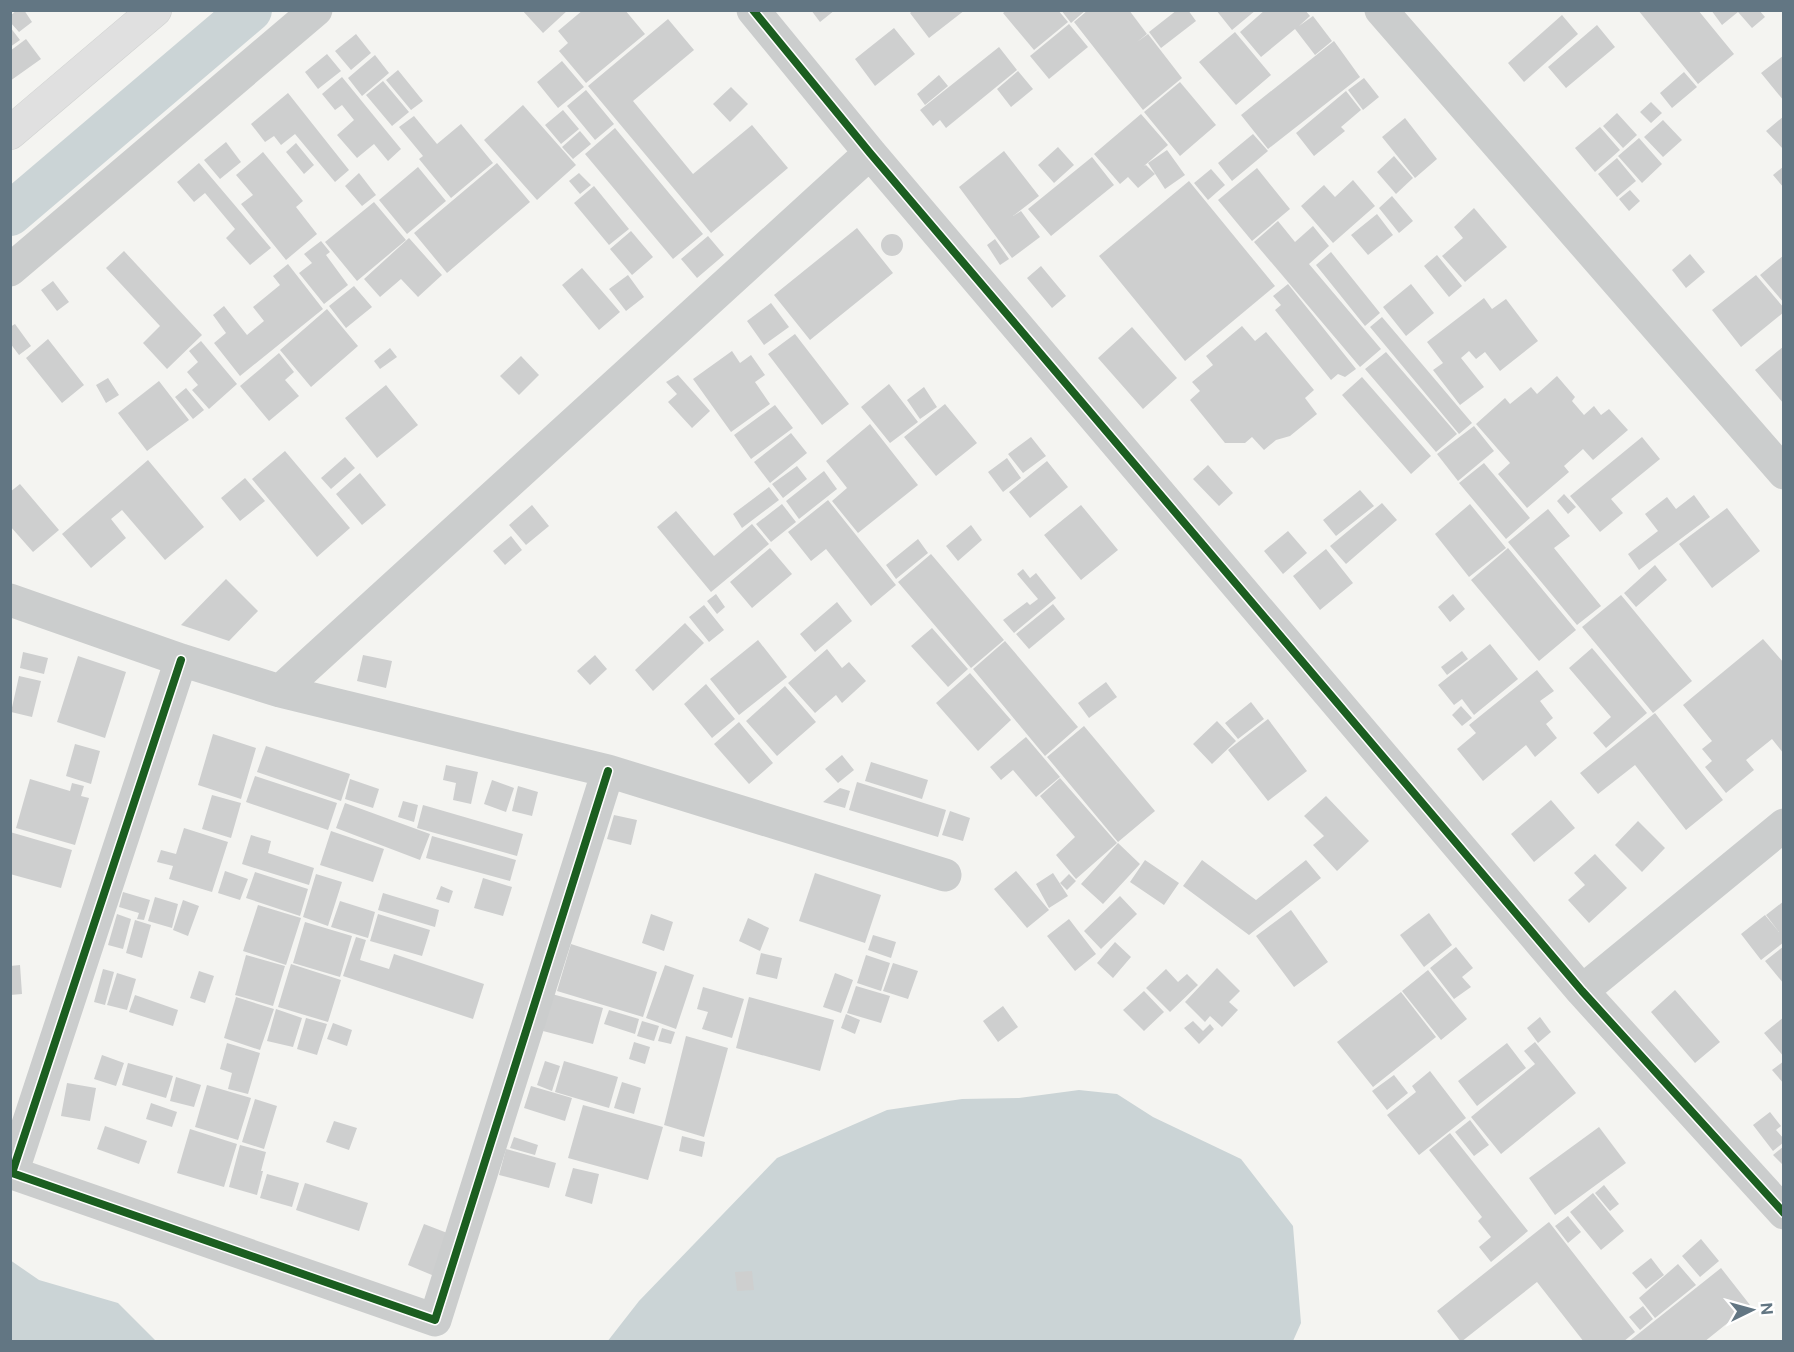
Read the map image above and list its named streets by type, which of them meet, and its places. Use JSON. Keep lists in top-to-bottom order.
{
  "north": "right"
}
